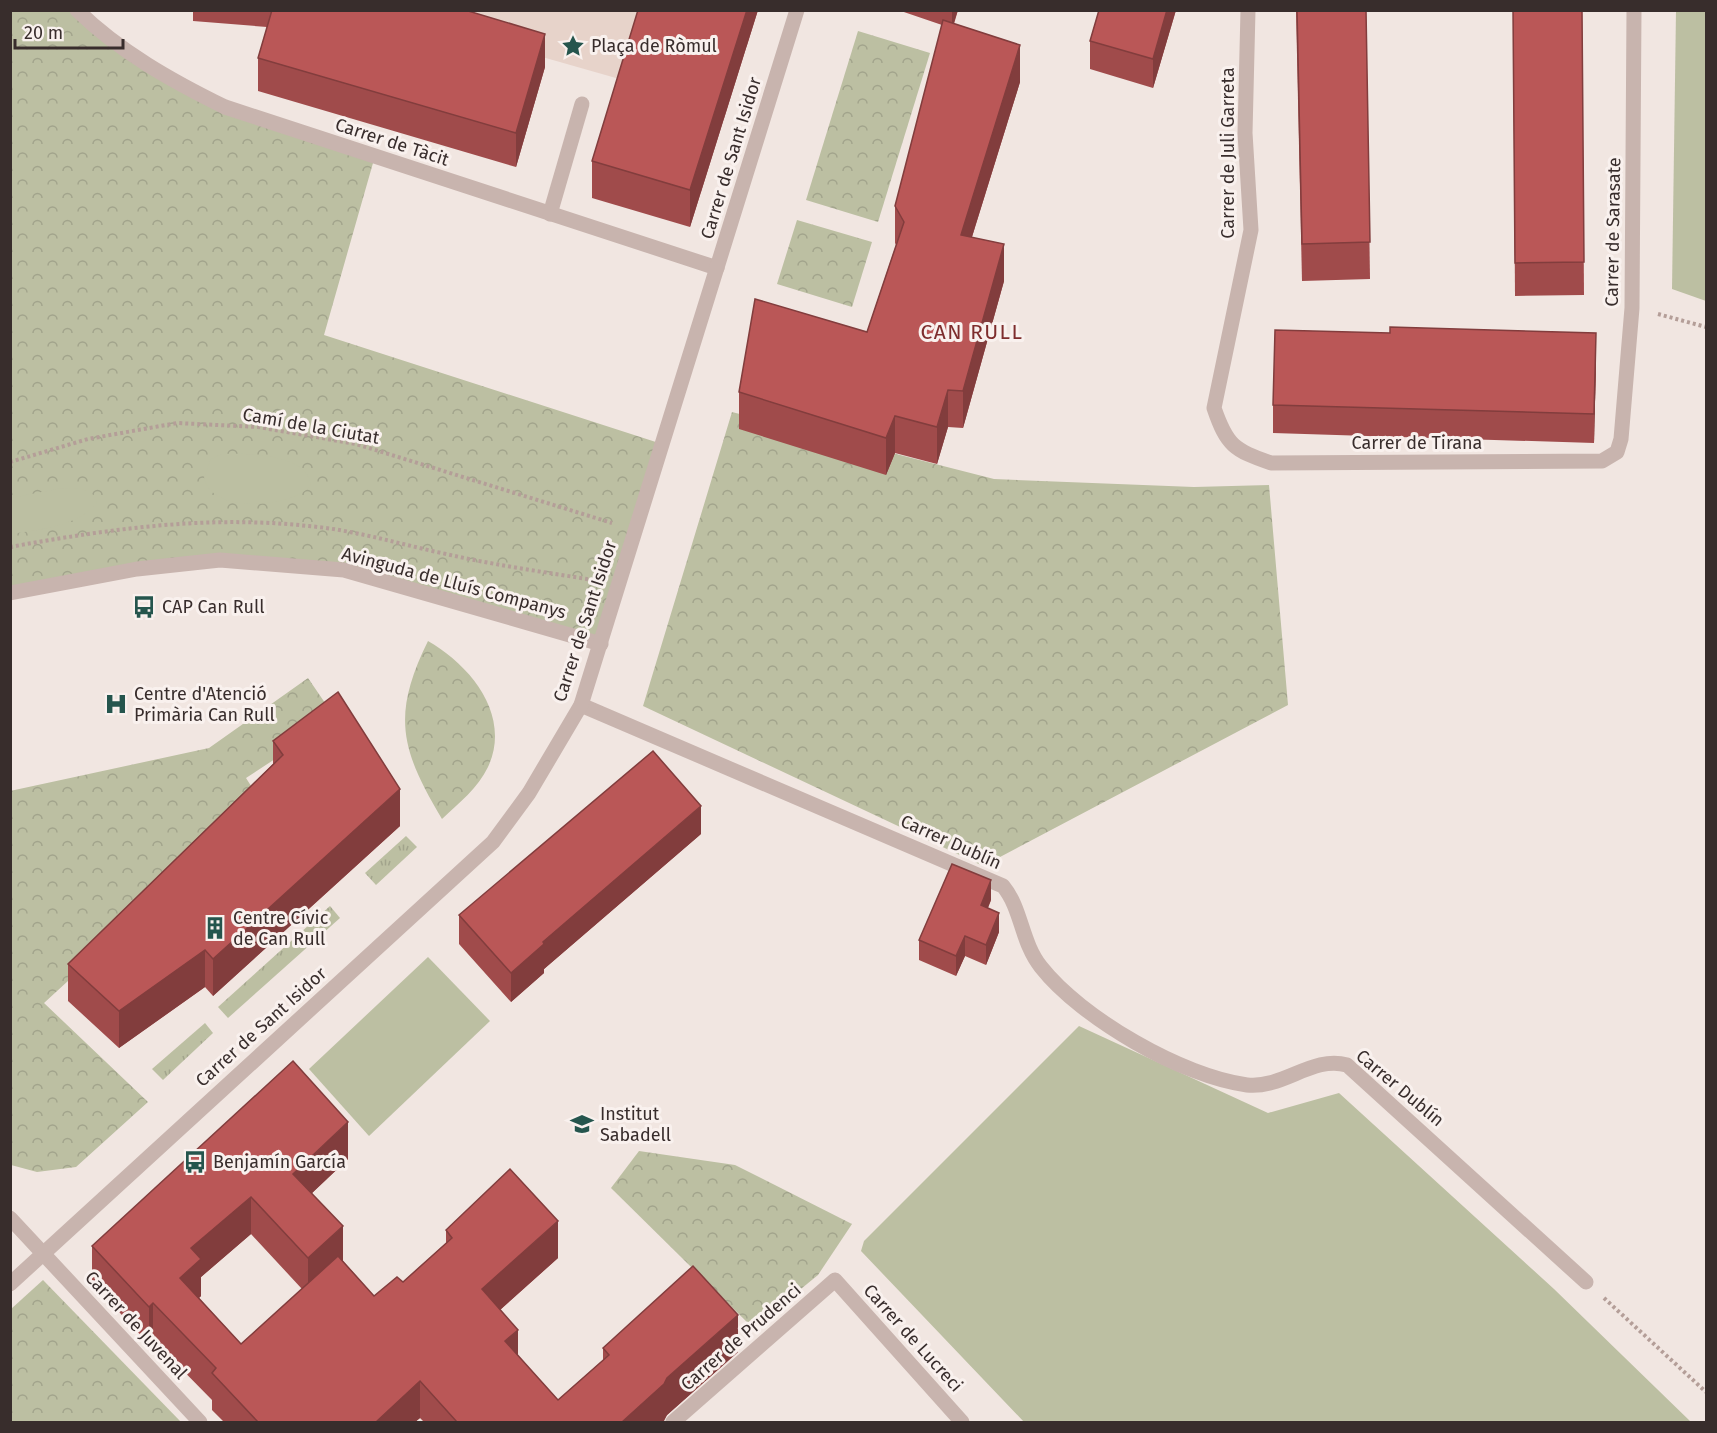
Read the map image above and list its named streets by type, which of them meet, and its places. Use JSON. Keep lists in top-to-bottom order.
{
  "streets": {
    "street": [
      "Carrer de Tàcit",
      "Carrer de Juli Garreta",
      "Carrer de Sant Isidor",
      "Carrer de Sarasate",
      "Carrer de Tirana",
      "Avinguda de Lluís Companys",
      "Carrer Dublín",
      "Carrer de Juvenal",
      "Carrer de Prudenci",
      "Carrer de Lucreci"
    ],
    "path": ["Camí de la Ciutat"]
  },
  "crossings": [
    ["Carrer de Tàcit", "Carrer de Sant Isidor"],
    ["Carrer de Juli Garreta", "Carrer de Tirana"],
    ["Carrer de Sant Isidor", "Camí de la Ciutat"],
    ["Carrer de Sant Isidor", "Avinguda de Lluís Companys"],
    ["Carrer de Sant Isidor", "Carrer Dublín"],
    ["Carrer de Sant Isidor", "Carrer de Juvenal"],
    ["Carrer de Sarasate", "Carrer de Tirana"],
    ["Carrer de Prudenci", "Carrer de Lucreci"]
  ],
  "districts": ["CAN RULL"],
  "places": {
    "place": ["Plaça de Ròmul"],
    "bus stop": ["CAP Can Rull", "Benjamín García"],
    "hospital": ["Centre d'Atenció Primària Can Rull"],
    "building": ["Centre Cívic de Can Rull"],
    "school or university": ["Institut Sabadell"]
  },
  "scale_bar": "20 m"
}
